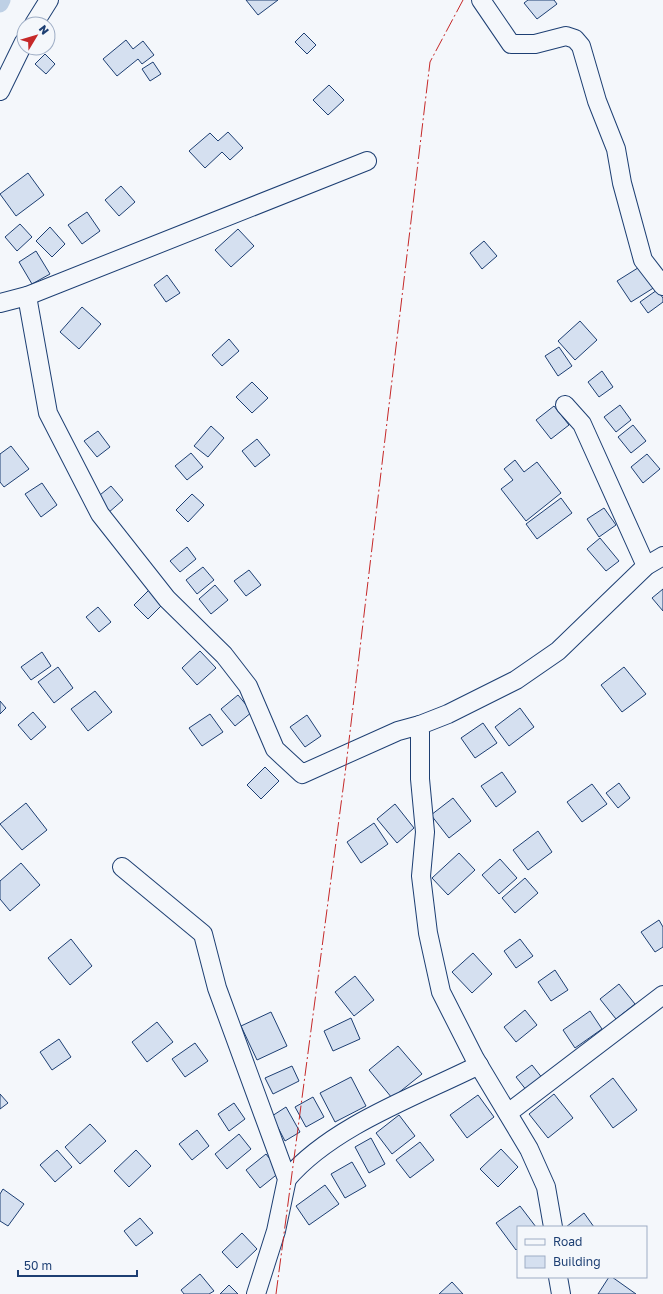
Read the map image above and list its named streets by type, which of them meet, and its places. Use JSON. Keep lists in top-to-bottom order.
{
  "legend": ["Road", "Building"],
  "scale_bar": "50 m",
  "north": "top right"
}
